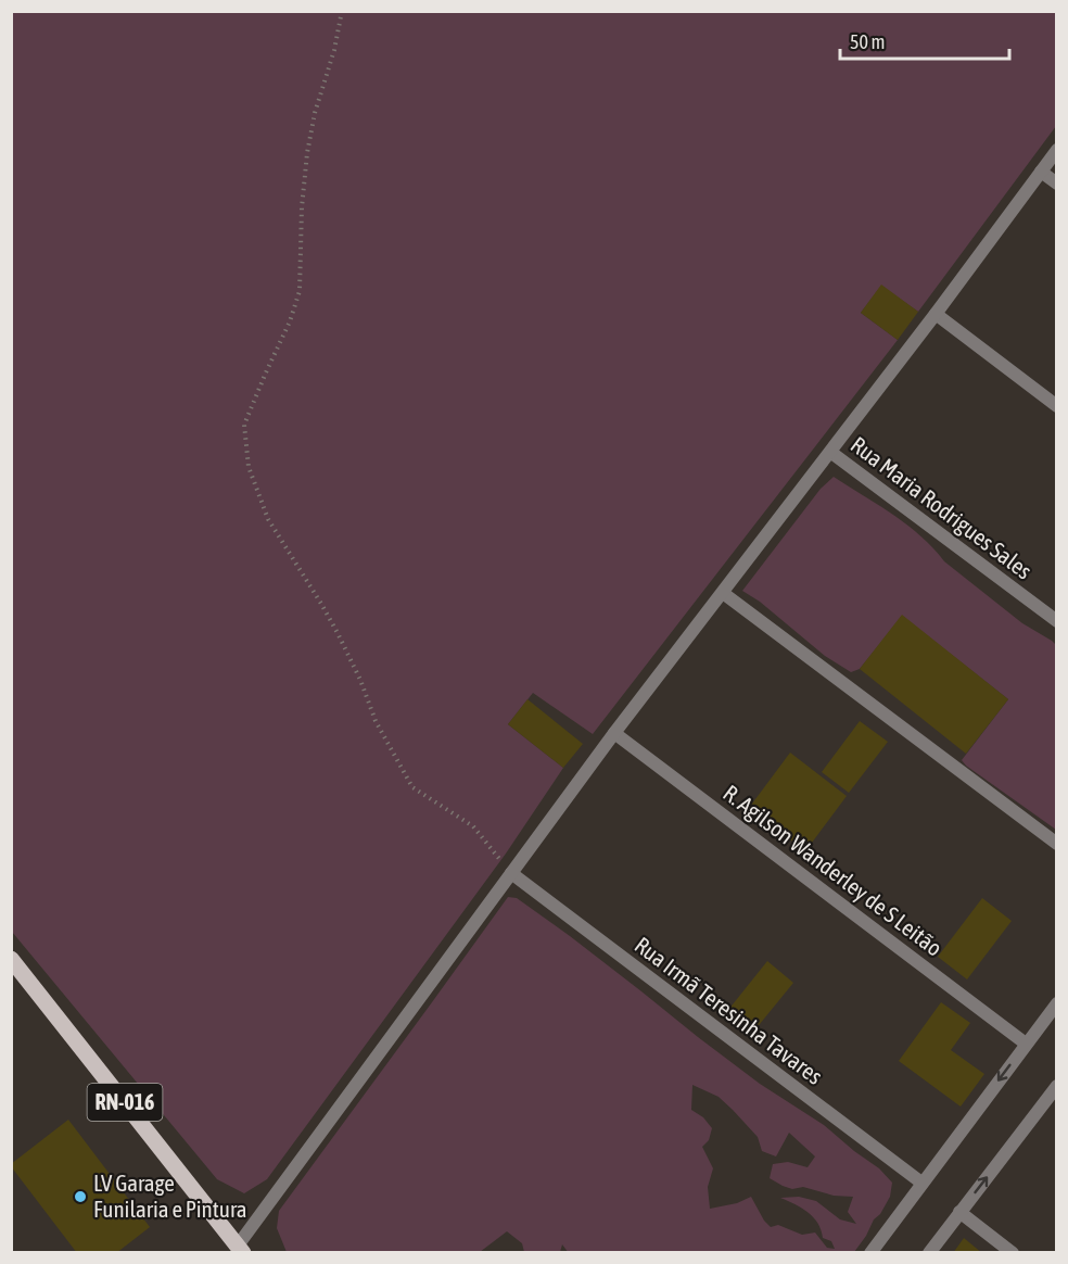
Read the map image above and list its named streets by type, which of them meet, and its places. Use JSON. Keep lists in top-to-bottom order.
{
  "streets": {
    "main road": ["RN-016"],
    "street": ["Rua Maria Rodrigues Sales", "R. Agilson Wanderley de S Leitão", "Rua Irmã Teresinha Tavares"]
  },
  "places": ["LV Garage Funilaria e Pintura"],
  "scale_bar": "50 m"
}
